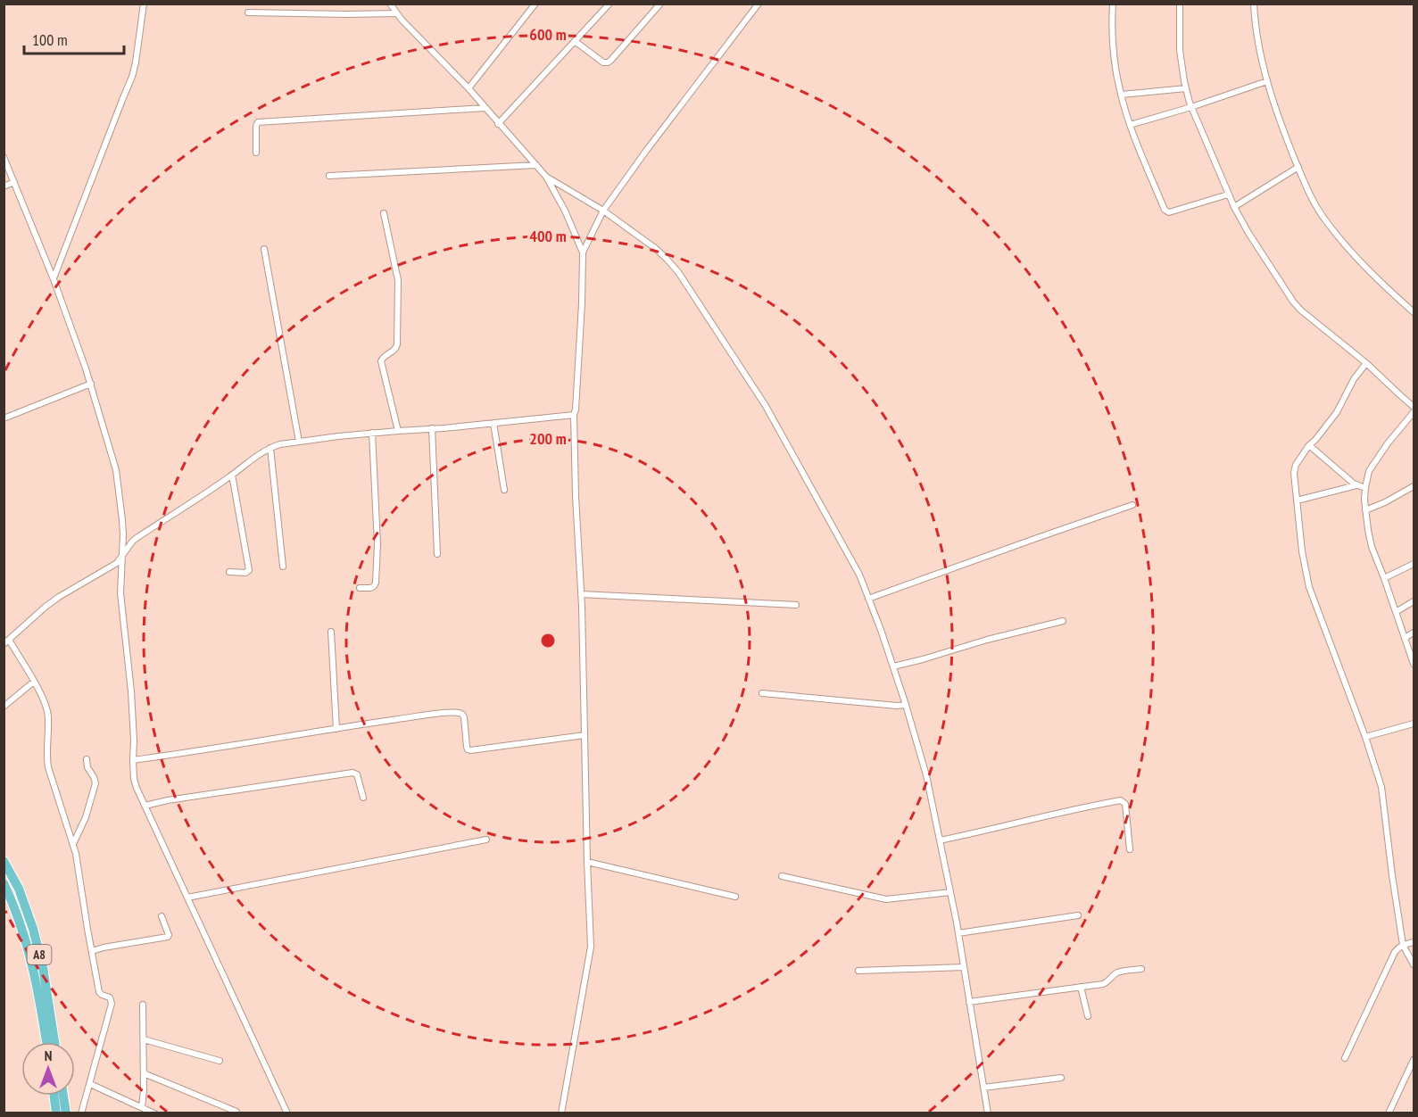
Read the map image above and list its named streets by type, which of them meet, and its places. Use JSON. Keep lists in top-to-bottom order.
{
  "streets": {
    "highway": ["A8"]
  },
  "scale_bar": "100 m",
  "north": "top",
  "rings": ["600 m", "400 m", "200 m"]
}
